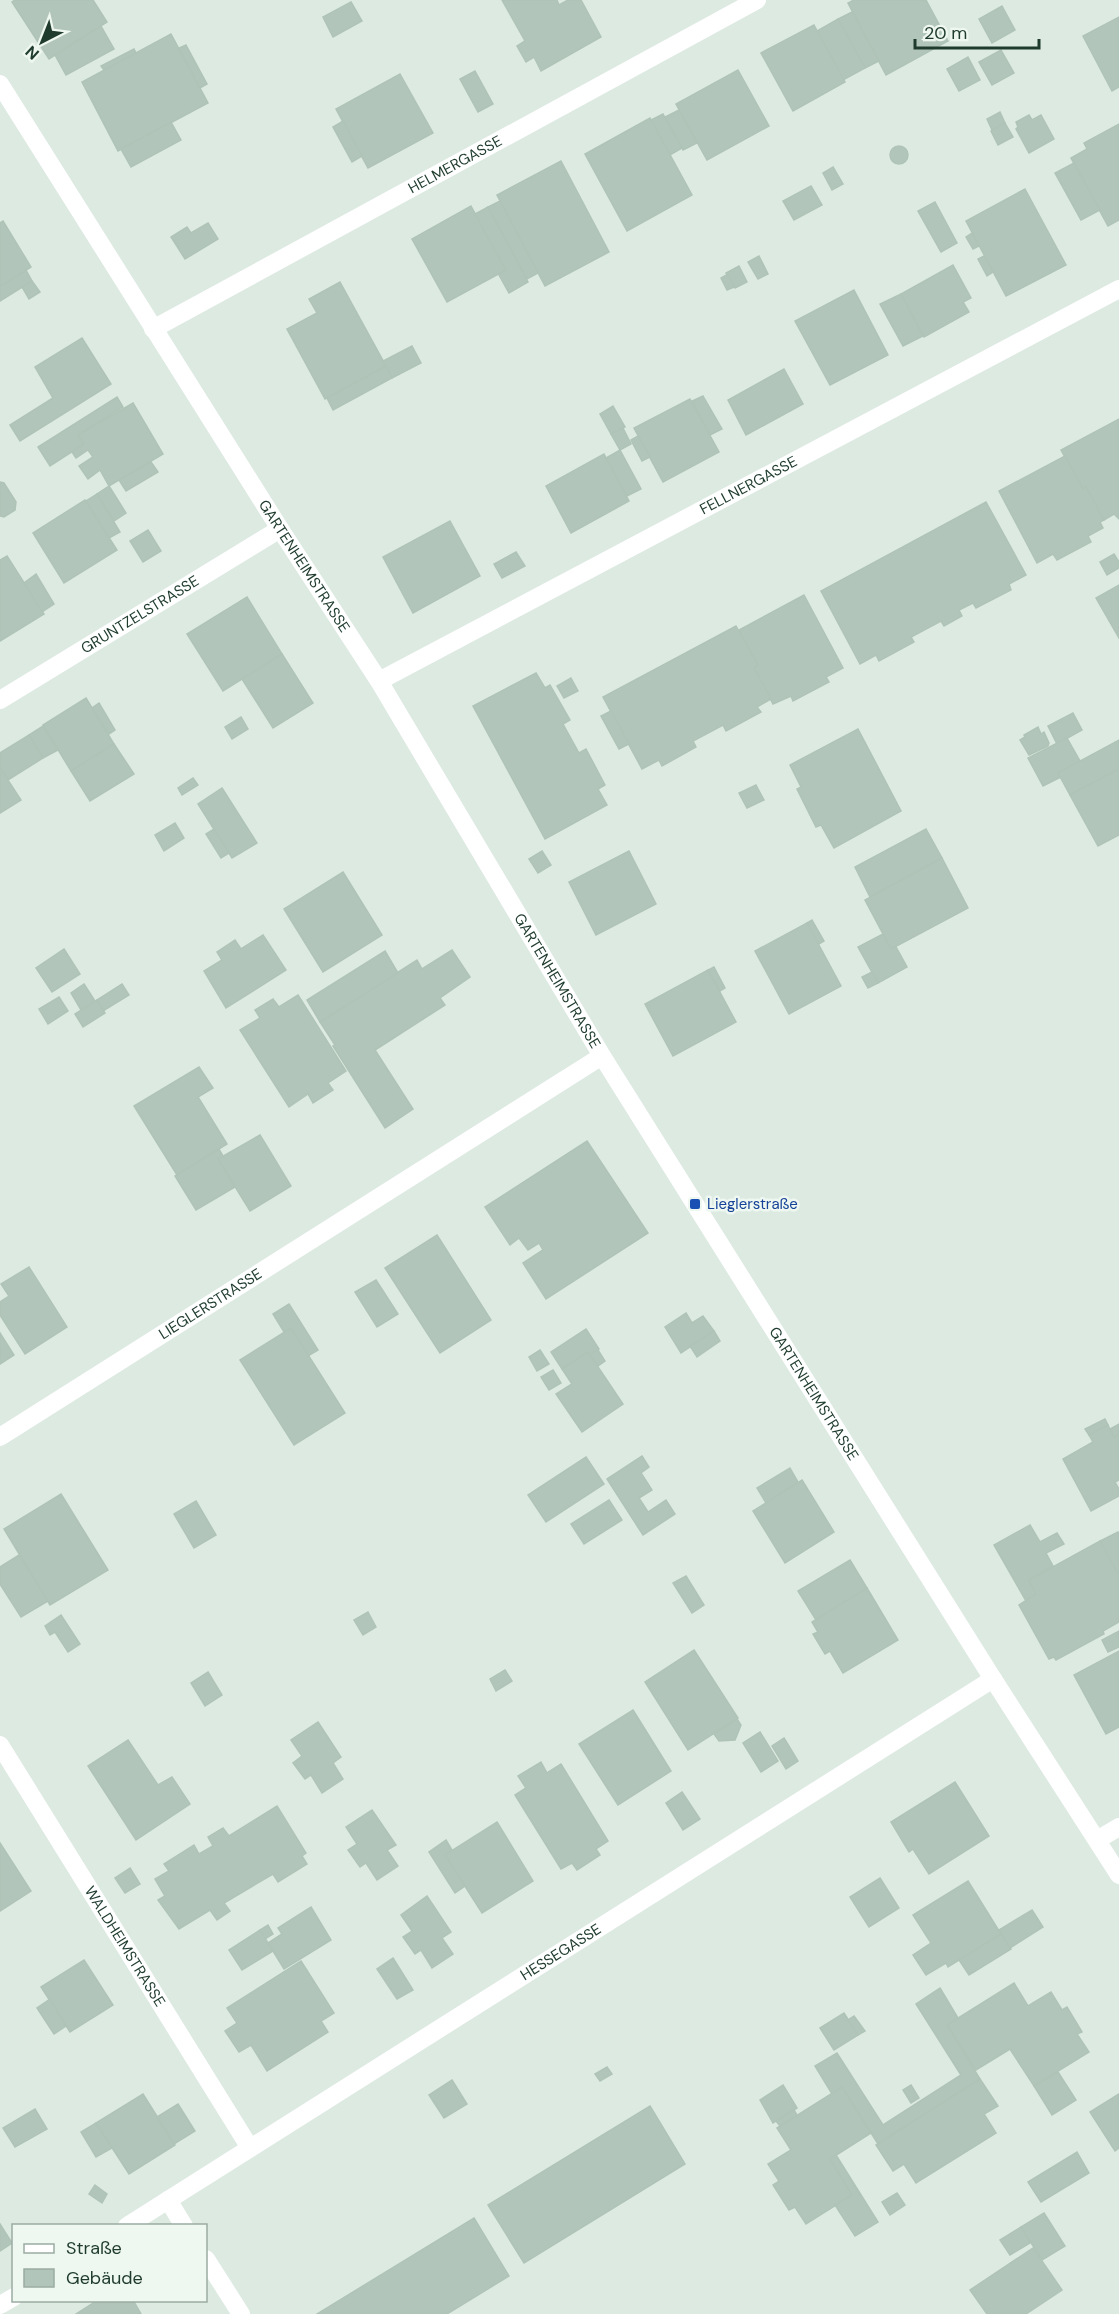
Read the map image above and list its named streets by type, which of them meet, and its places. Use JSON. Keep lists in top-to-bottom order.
{
  "streets": {
    "street": [
      "HELMERGASSE",
      "FELLNERGASSE",
      "GARTENHEIMSTRASSE",
      "GRUNTZELSTRASSE",
      "LIEGLERSTRASSE",
      "WALDHEIMSTRASSE",
      "HESSEGASSE"
    ]
  },
  "crossings": [
    ["HELMERGASSE", "GARTENHEIMSTRASSE"],
    ["FELLNERGASSE", "GARTENHEIMSTRASSE"],
    ["GARTENHEIMSTRASSE", "GRUNTZELSTRASSE"],
    ["GARTENHEIMSTRASSE", "LIEGLERSTRASSE"],
    ["GARTENHEIMSTRASSE", "HESSEGASSE"],
    ["WALDHEIMSTRASSE", "HESSEGASSE"]
  ],
  "places": {
    "transit": ["Lieglerstraße"]
  },
  "legend": ["Straße", "Gebäude"],
  "scale_bar": "20 m",
  "north": "bottom left"
}
